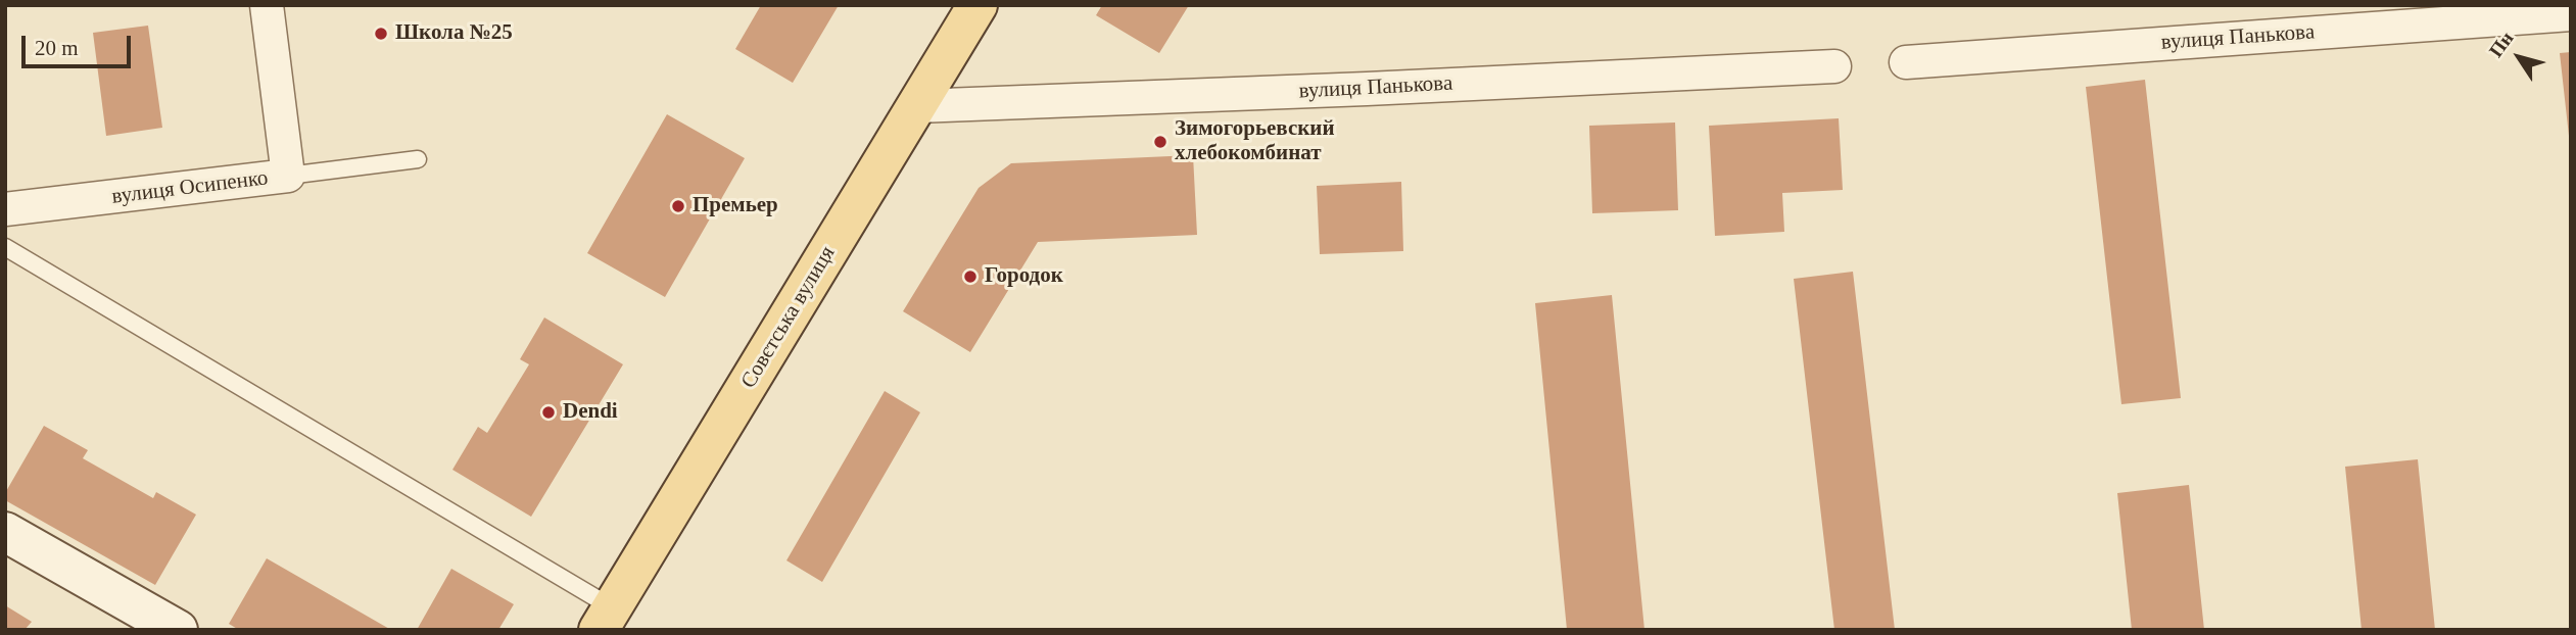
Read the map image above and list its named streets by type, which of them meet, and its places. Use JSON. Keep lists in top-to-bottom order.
{
  "streets": {
    "main road": ["Совєтська вулиця"],
    "street": ["вулиця Панькова", "вулиця Осипенко"]
  },
  "crossings": [
    ["вулиця Панькова", "Совєтська вулиця"]
  ],
  "places": [
    "Школа №25",
    "Зимогорьевский хлебокомбинат",
    "Премьер",
    "Городок",
    "Dendi"
  ],
  "scale_bar": "20 m",
  "north": "top left"
}
